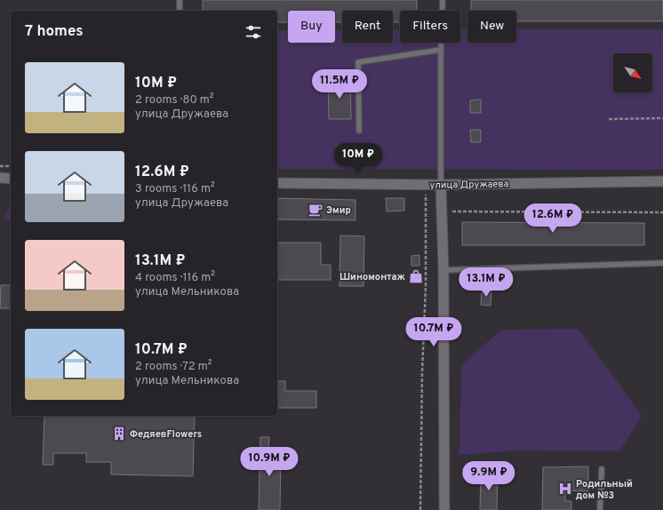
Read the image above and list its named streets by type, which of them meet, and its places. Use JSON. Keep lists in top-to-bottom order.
{
  "streets": {
    "street": ["улица Дружаева"]
  },
  "places": {
    "cafe": ["Эмир"],
    "shop": ["Шиномонтаж"],
    "building": ["ФедяевFlowers"],
    "hospital": ["Родильный дом №3"]
  },
  "north": "bottom right",
  "page": {
    "chip": [
      "Buy",
      "Rent",
      "Filters",
      "New"
    ],
    "heading": "7 homes",
    "list": [
      {
        "name": "10M ₽",
        "note": "2 rooms · 80 m² · улица Дружаева"
      },
      {
        "name": "12.6M ₽",
        "note": "3 rooms · 116 m² · улица Дружаева"
      },
      {
        "name": "13.1M ₽",
        "note": "4 rooms · 116 m² · улица Мельникова"
      },
      {
        "name": "10.7M ₽",
        "note": "2 rooms · 72 m² · улица Мельникова"
      }
    ],
    "price": [
      "11.5M ₽",
      "10M ₽",
      "12.6M ₽",
      "13.1M ₽",
      "10.7M ₽",
      "10.9M ₽",
      "9.9M ₽"
    ]
  }
}
